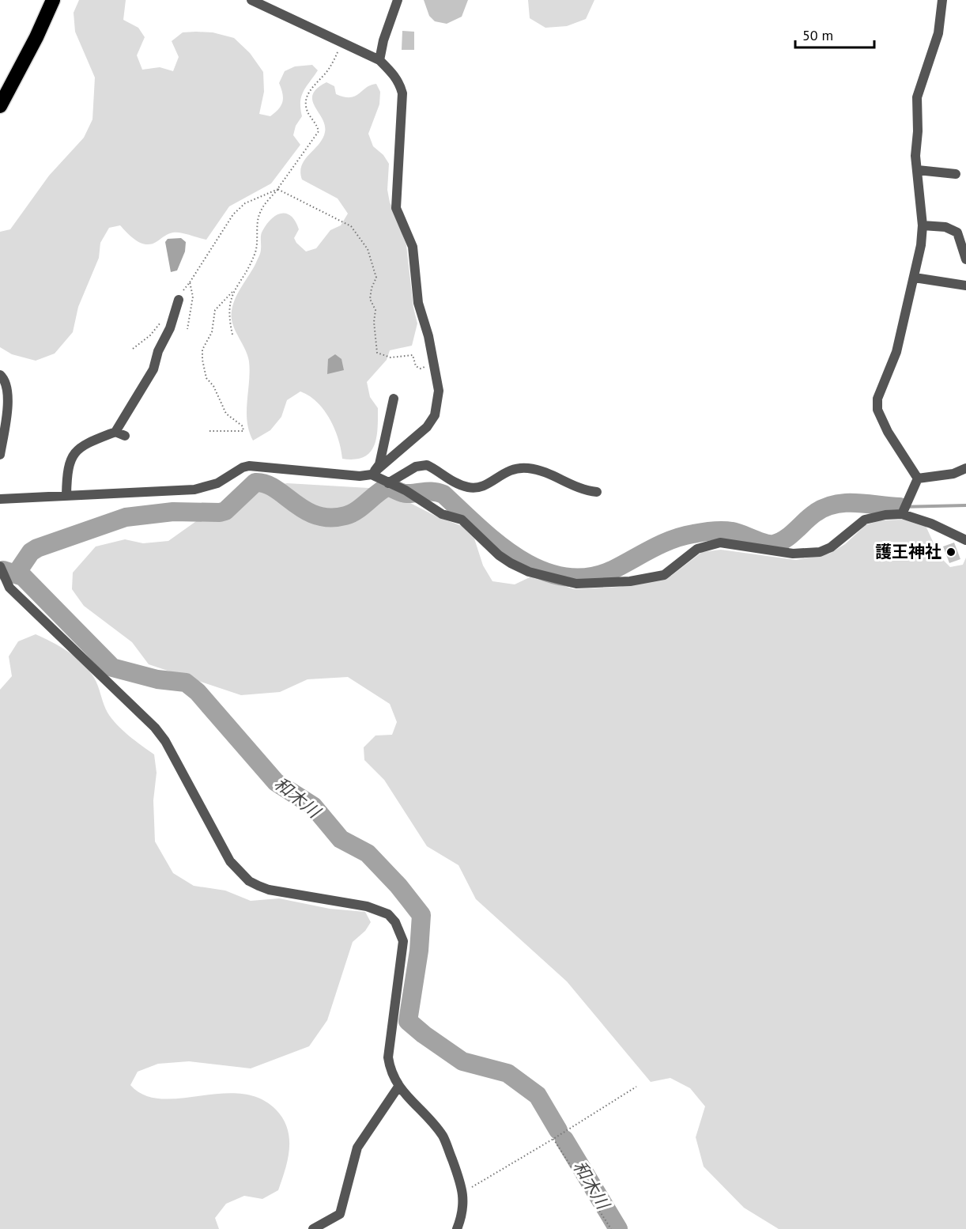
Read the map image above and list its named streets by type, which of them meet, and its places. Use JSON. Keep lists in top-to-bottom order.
{
  "water": ["和木川"],
  "places": ["護王神社"],
  "scale_bar": "50 m"
}
